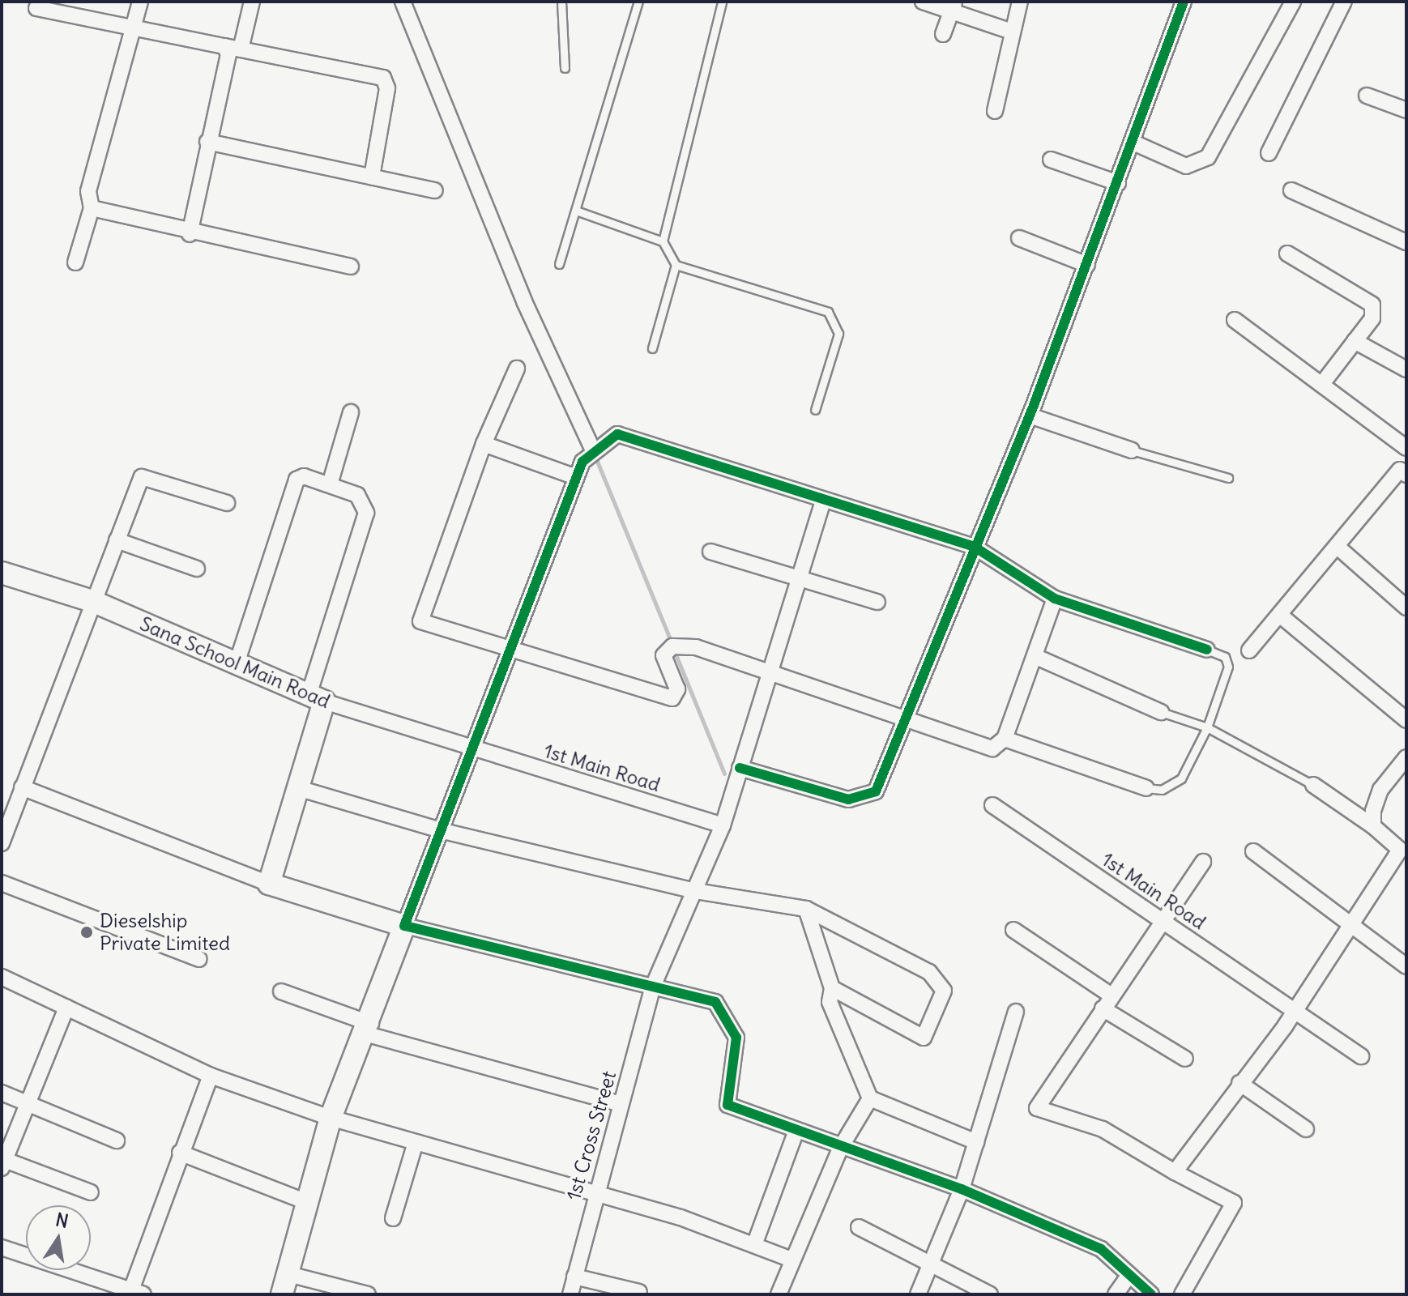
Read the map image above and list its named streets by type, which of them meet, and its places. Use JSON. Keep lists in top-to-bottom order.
{
  "streets": {
    "street": ["Sana School Main Road", "1st Main Road", "1st Cross Street"]
  },
  "crossings": [
    ["Sana School Main Road", "1st Main Road"],
    ["1st Main Road", "1st Cross Street"]
  ],
  "places": ["Dieselship Private Limited"],
  "north": "top"
}
